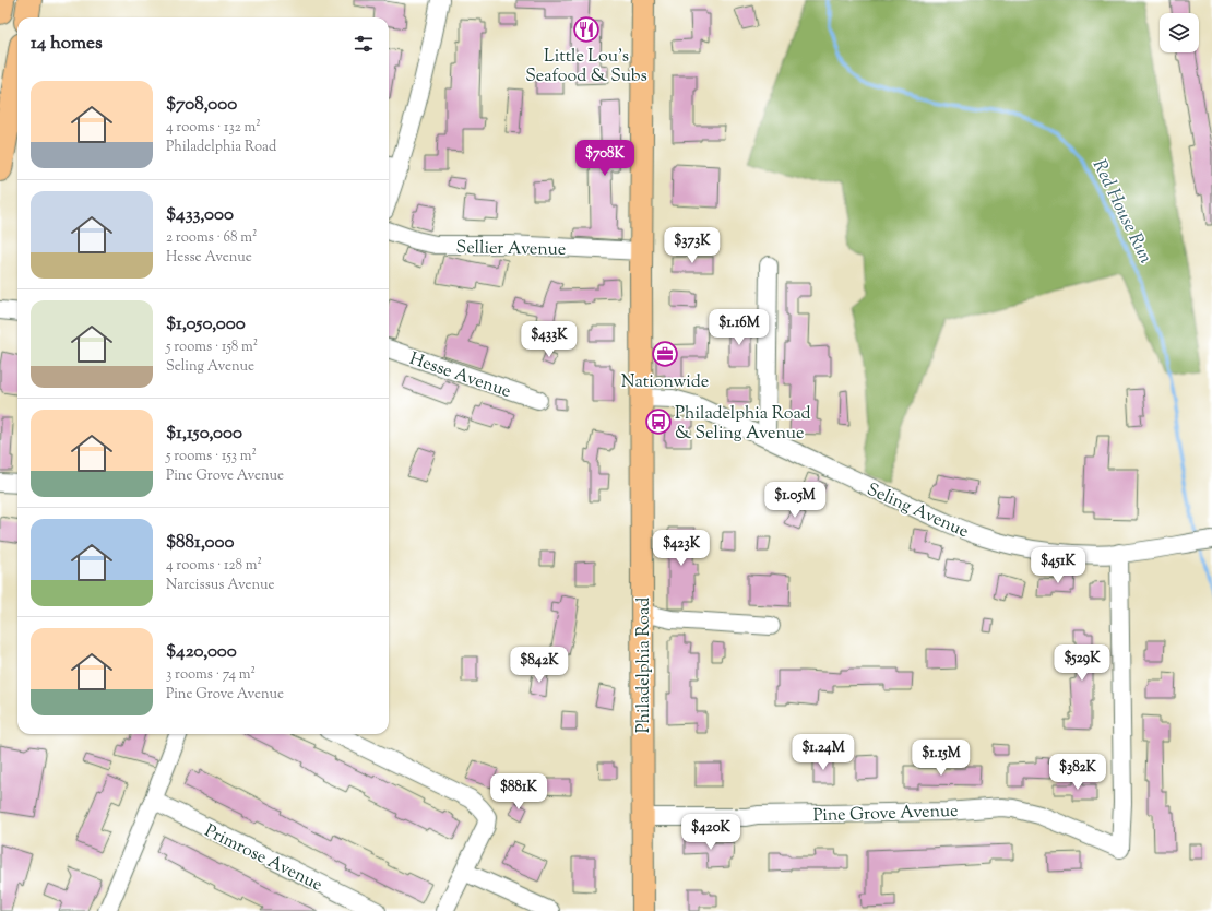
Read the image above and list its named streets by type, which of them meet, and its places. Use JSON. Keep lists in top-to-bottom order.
{
  "streets": {
    "main road": ["Philadelphia Road"],
    "street": [
      "Sellier Avenue",
      "Hesse Avenue",
      "Seling Avenue",
      "Pine Grove Avenue",
      "Primrose Avenue"
    ]
  },
  "crossings": [
    ["Sellier Avenue", "Philadelphia Road"],
    ["Seling Avenue", "Philadelphia Road"],
    ["Seling Avenue", "Pine Grove Avenue"],
    ["Philadelphia Road", "Pine Grove Avenue"]
  ],
  "water": ["Red House Run"],
  "places": {
    "restaurant": ["Little Lou’s Seafood & Subs"],
    "office": ["Nationwide"],
    "bus stop": ["Philadelphia Road & Seling Avenue"]
  },
  "page": {
    "heading": "14 homes",
    "list": [
      {
        "name": "$708,000",
        "note": "4 rooms · 132 m² · Philadelphia Road"
      },
      {
        "name": "$433,000",
        "note": "2 rooms · 68 m² · Hesse Avenue"
      },
      {
        "name": "$1,050,000",
        "note": "5 rooms · 158 m² · Seling Avenue"
      },
      {
        "name": "$1,150,000",
        "note": "5 rooms · 153 m² · Pine Grove Avenue"
      },
      {
        "name": "$881,000",
        "note": "4 rooms · 128 m² · Narcissus Avenue"
      },
      {
        "name": "$420,000",
        "note": "3 rooms · 74 m² · Pine Grove Avenue"
      }
    ],
    "price": [
      "$708K",
      "$373K",
      "$1.16M",
      "$433K",
      "$1.05M",
      "$423K",
      "$451K",
      "$529K",
      "$842K",
      "$1.24M",
      "$1.15M",
      "$382K",
      "$881K",
      "$420K"
    ]
  }
}
